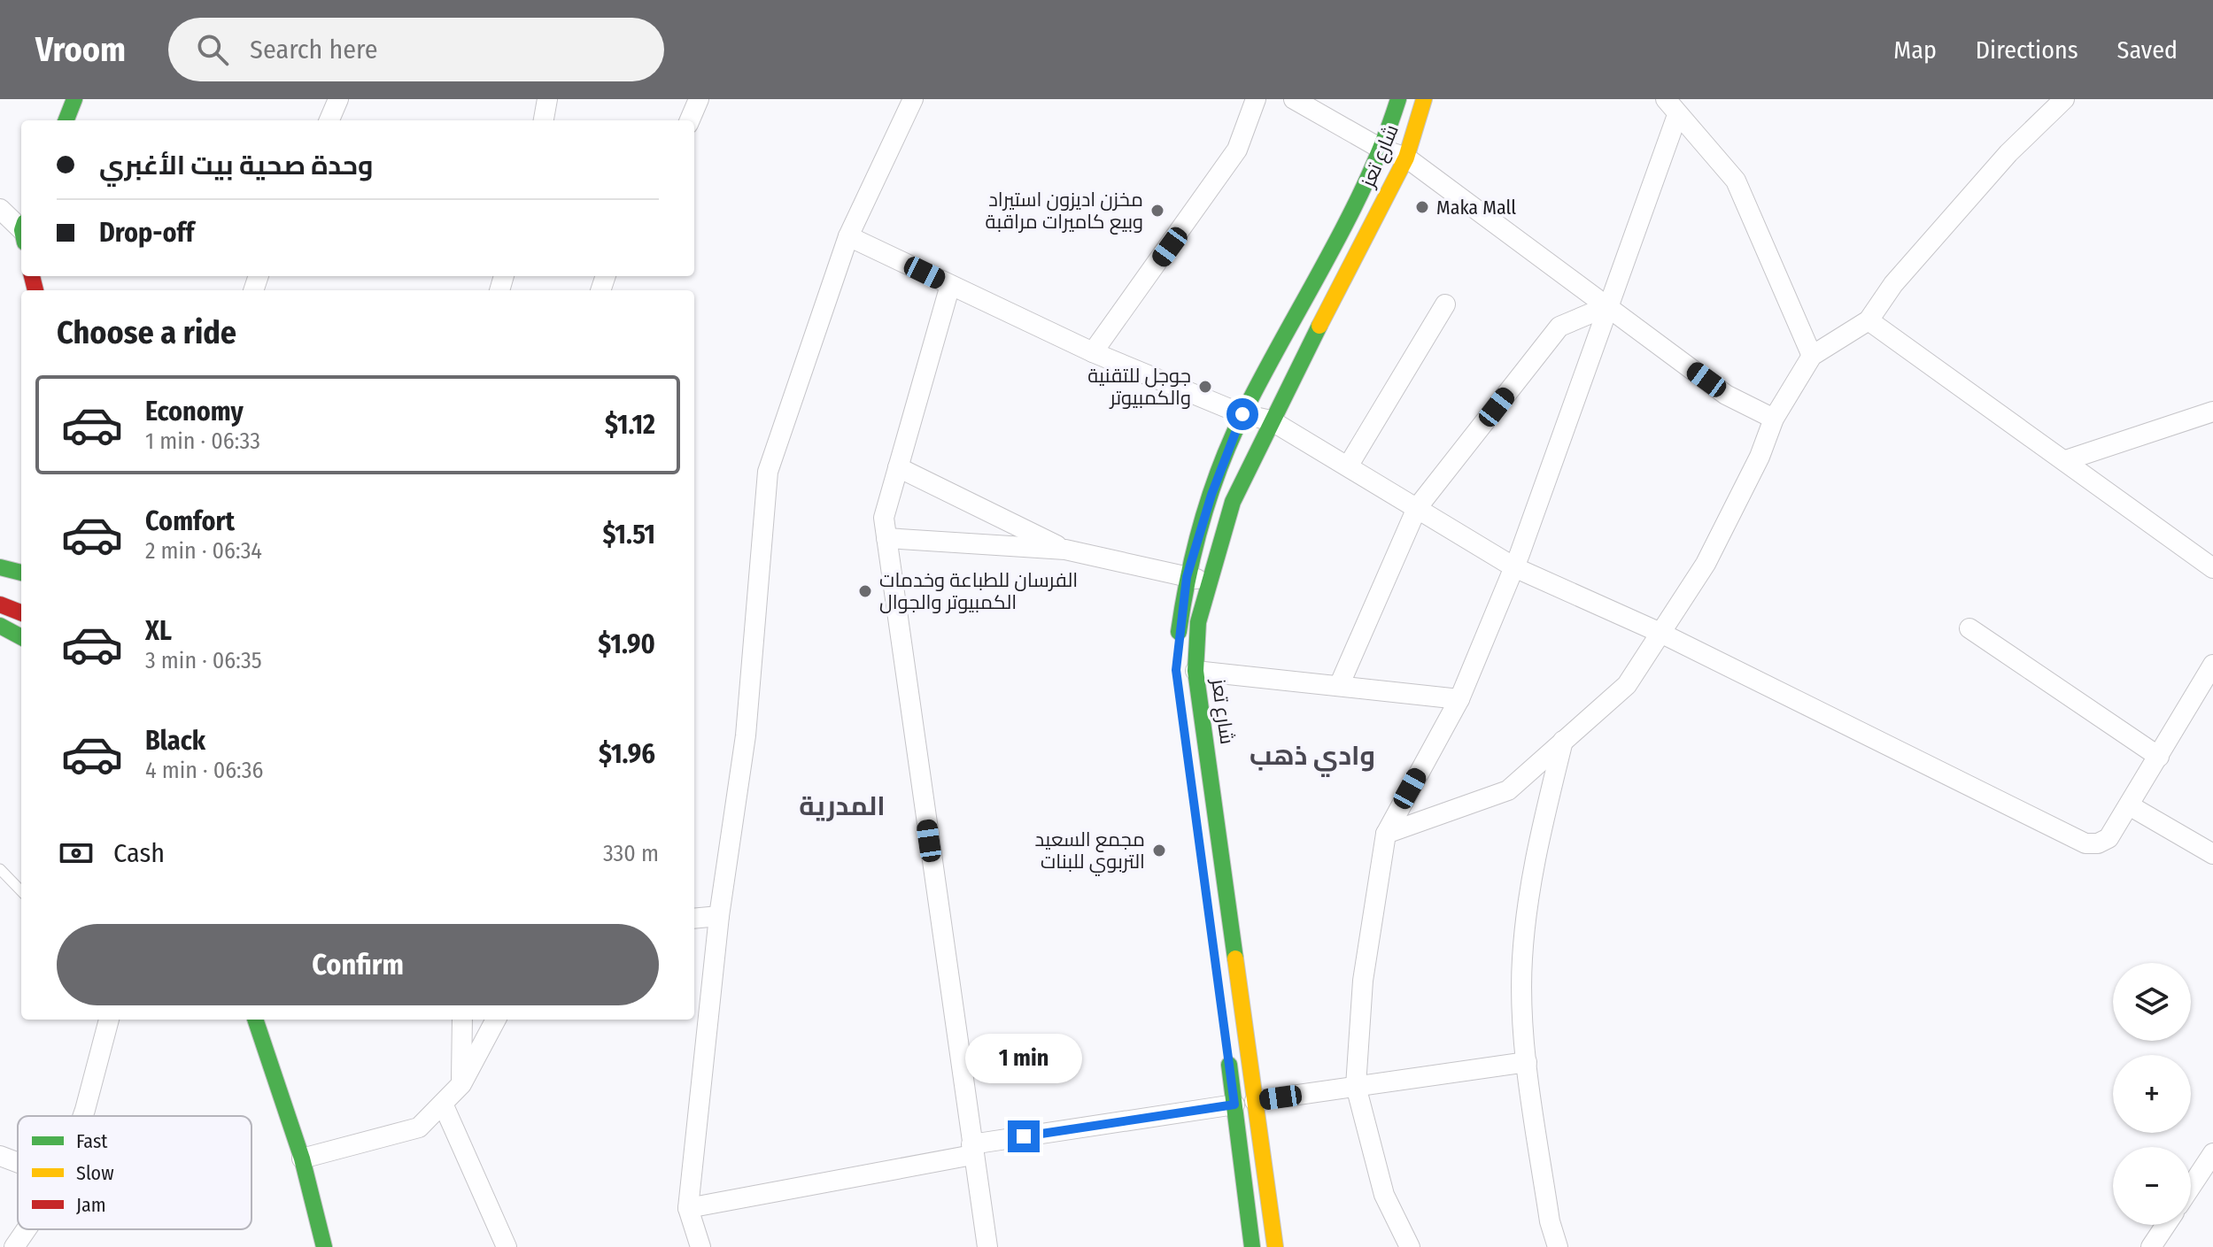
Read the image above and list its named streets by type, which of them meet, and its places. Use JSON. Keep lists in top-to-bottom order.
{
  "streets": {
    "main road": ["شارع تعز"]
  },
  "districts": ["وادي ذهب", "المدرية"],
  "places": [
    "Maka Mall",
    "مخزن اديزون استيراد وبيع كاميرات مراقبة",
    "جوجل للتقنية والكمبيوتر",
    "الفرسان للطباعة وخدمات الكمبيوتر والجوال",
    "مجمع السعيد التربوي للبنات"
  ],
  "legend": ["Fast", "Slow", "Jam"],
  "page": {
    "header": "Vroom",
    "search": "Search here",
    "nav": ["Map", "Directions", "Saved"],
    "banner": ["وحدة صحية بيت الأغبري", "Drop-off"],
    "heading": "Choose a ride",
    "list": [
      {
        "name": "Economy",
        "note": "1 min · 06:33",
        "value": "$1.12"
      },
      {
        "name": "Comfort",
        "note": "2 min · 06:34",
        "value": "$1.51"
      },
      {
        "name": "XL",
        "note": "3 min · 06:35",
        "value": "$1.90"
      },
      {
        "name": "Black",
        "note": "4 min · 06:36",
        "value": "$1.96"
      }
    ],
    "pay": ["Cash", "330 m"],
    "buttons": "Confirm",
    "map_buttons": ["+", "−"],
    "bubble": "1 min"
  }
}
